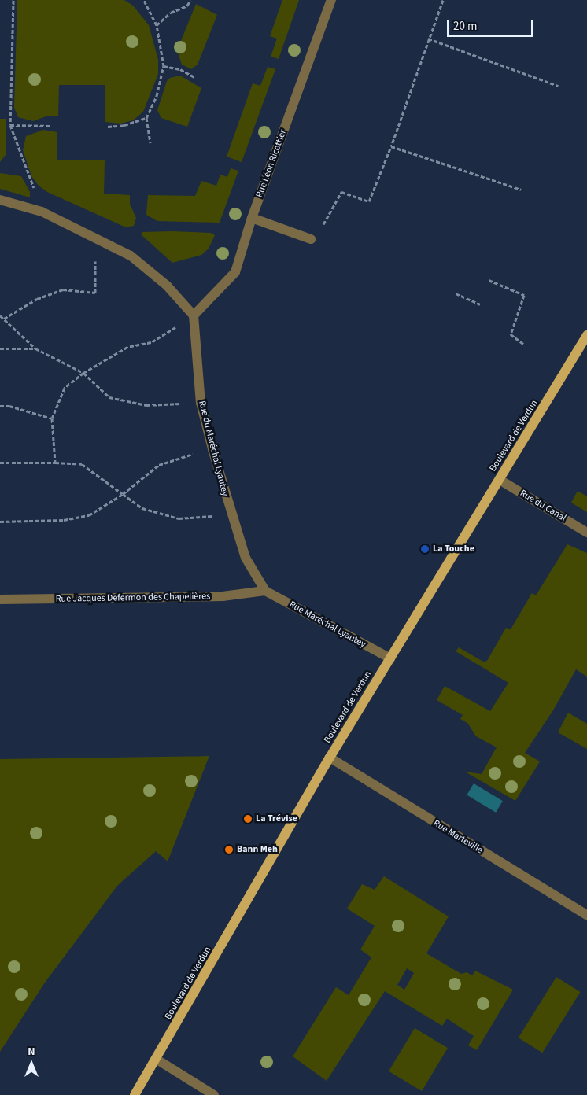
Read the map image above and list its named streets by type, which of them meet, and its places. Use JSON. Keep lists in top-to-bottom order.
{
  "streets": {
    "main road": ["Boulevard de Verdun"],
    "street": [
      "Rue Léon Ricottier",
      "Rue du Maréchal Lyautey",
      "Rue du Canal",
      "Rue Jacques Defermon des Chapelières",
      "Rue Maréchal Lyautey",
      "Rue Marteville"
    ]
  },
  "crossings": [
    ["Rue Léon Ricottier", "Rue du Maréchal Lyautey"],
    ["Boulevard de Verdun", "Rue du Canal"],
    ["Boulevard de Verdun", "Rue Maréchal Lyautey"],
    ["Boulevard de Verdun", "Rue Marteville"],
    ["Rue du Maréchal Lyautey", "Rue Jacques Defermon des Chapelières"],
    ["Rue du Maréchal Lyautey", "Rue Maréchal Lyautey"],
    ["Rue Jacques Defermon des Chapelières", "Rue Maréchal Lyautey"]
  ],
  "places": ["La Touche", "La Trévise", "Bann Meh"],
  "scale_bar": "20 m",
  "north": "top"
}
